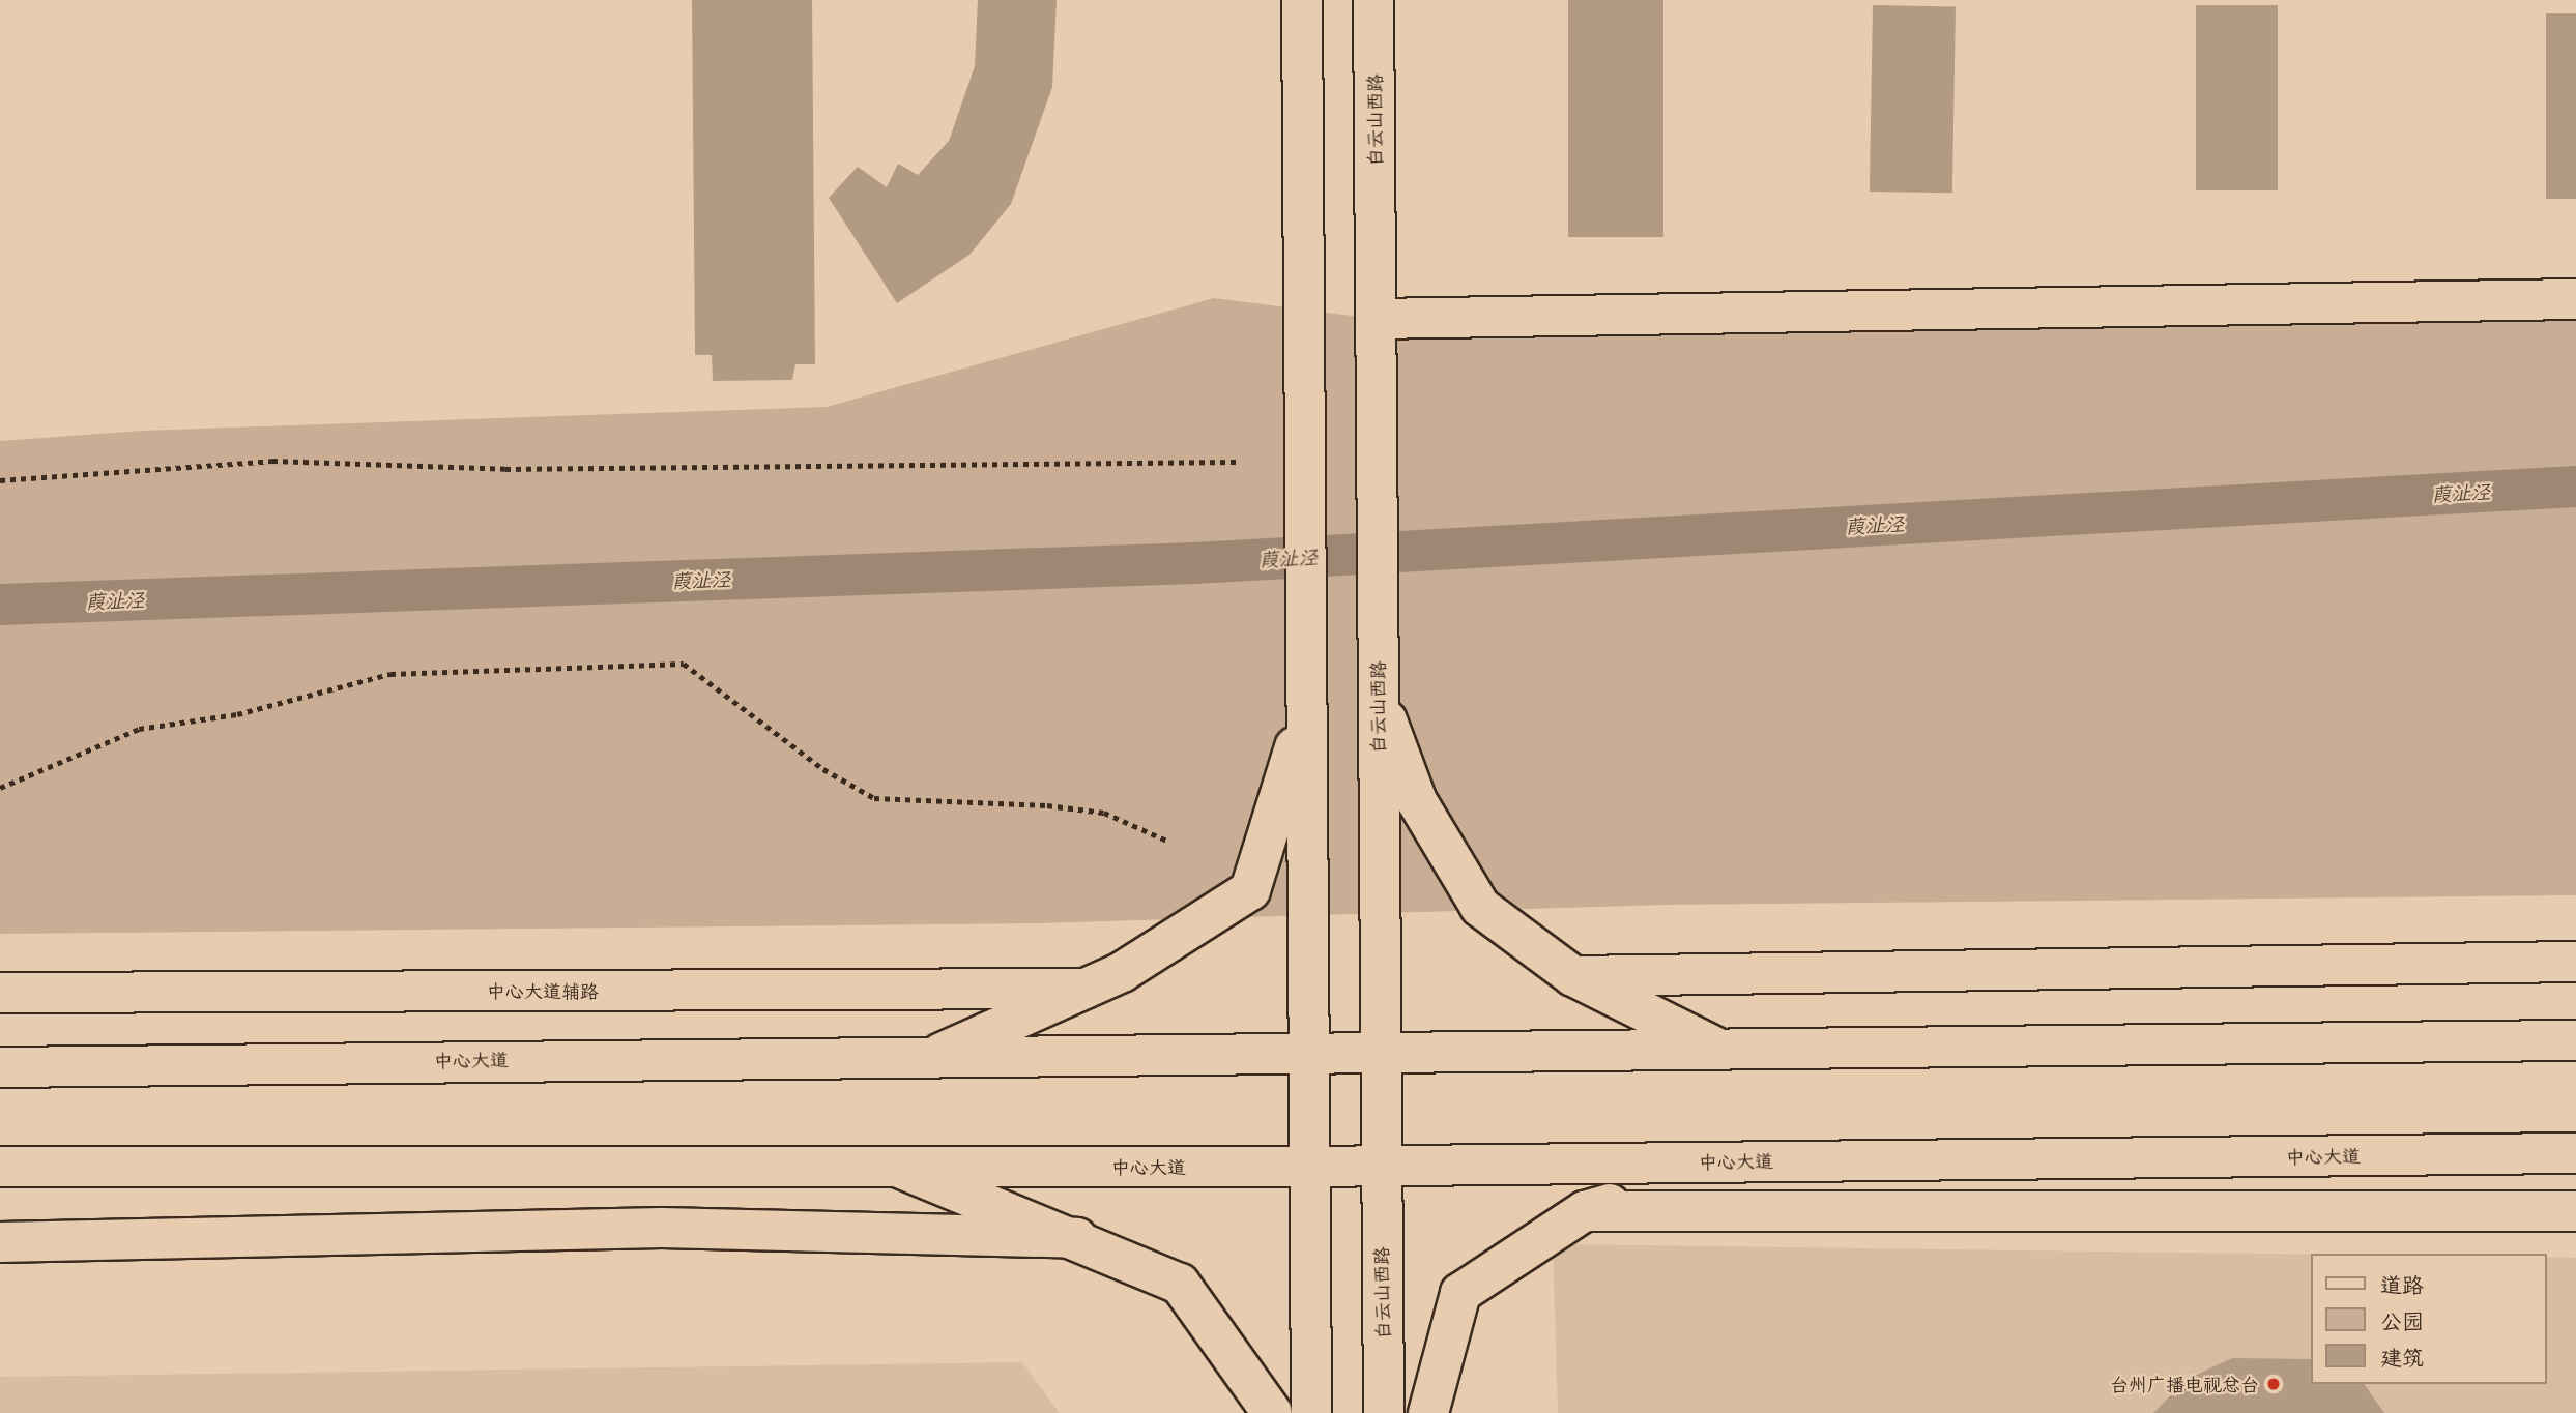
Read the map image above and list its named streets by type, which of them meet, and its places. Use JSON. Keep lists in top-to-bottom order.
{
  "streets": {
    "main road": ["白云山西路", "中心大道辅路", "中心大道"]
  },
  "crossings": [
    ["白云山西路", "中心大道"],
    ["中心大道辅路", "中心大道"]
  ],
  "water": ["葭沚泾"],
  "places": ["台州广播电视总台"],
  "legend": ["道路", "公园", "建筑"]
}
